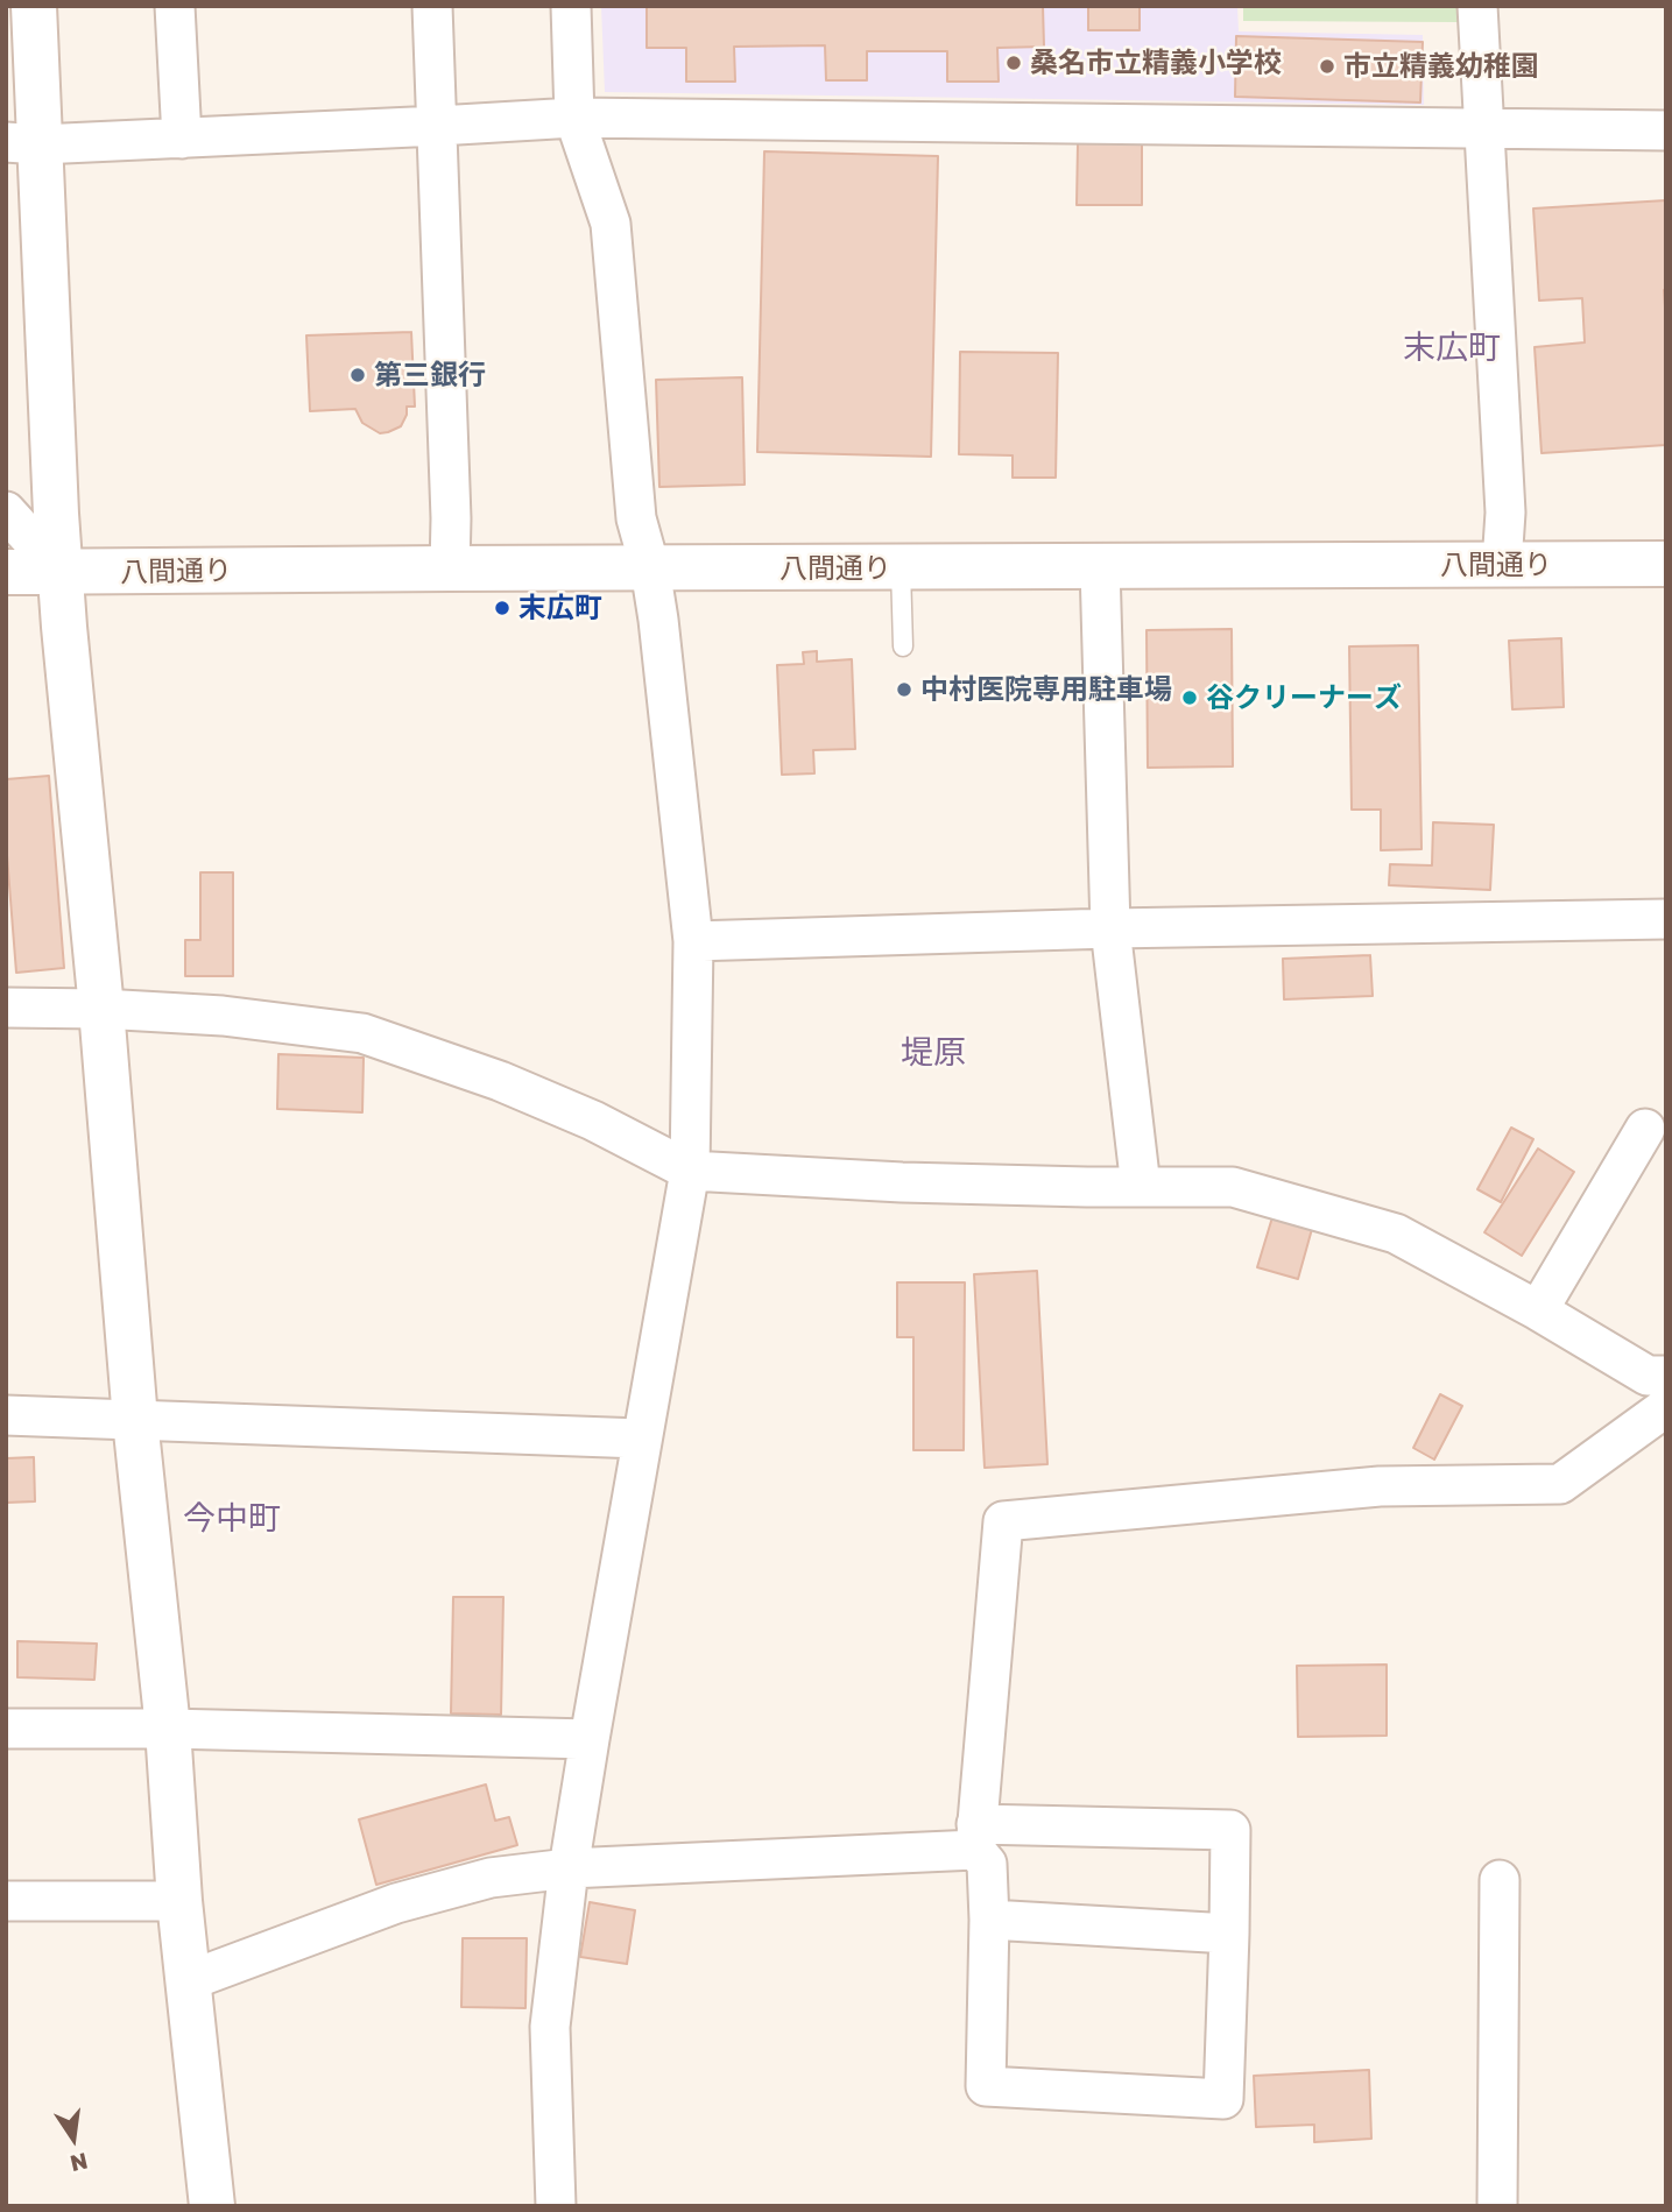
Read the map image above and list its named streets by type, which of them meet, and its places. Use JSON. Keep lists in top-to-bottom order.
{
  "streets": {
    "street": ["八間通り"]
  },
  "districts": ["末広町", "堤原", "今中町"],
  "places": [
    "桑名市立精義小学校",
    "市立精義幼稚園",
    "第三銀行",
    "末広町",
    "中村医院専用駐車場",
    "谷クリーナーズ"
  ],
  "north": "bottom"
}
